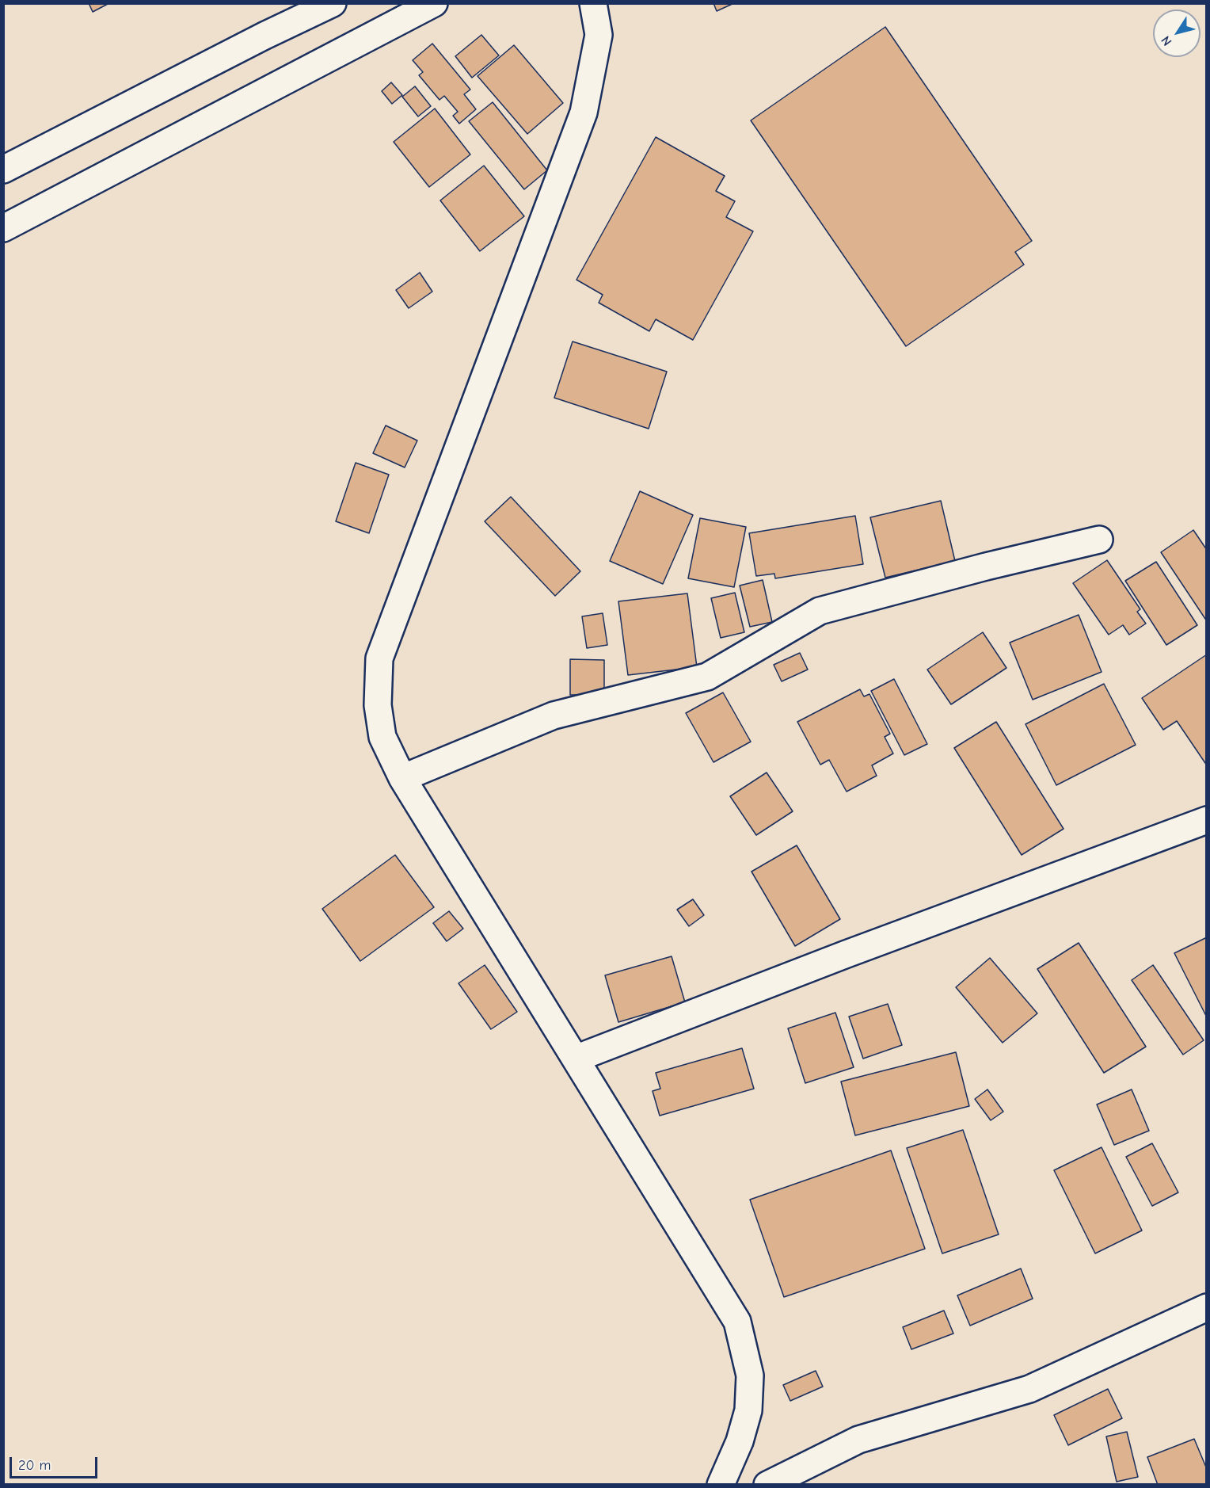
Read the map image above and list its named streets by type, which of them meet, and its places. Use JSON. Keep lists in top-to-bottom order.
{
  "scale_bar": "20 m",
  "north": "bottom left"
}
